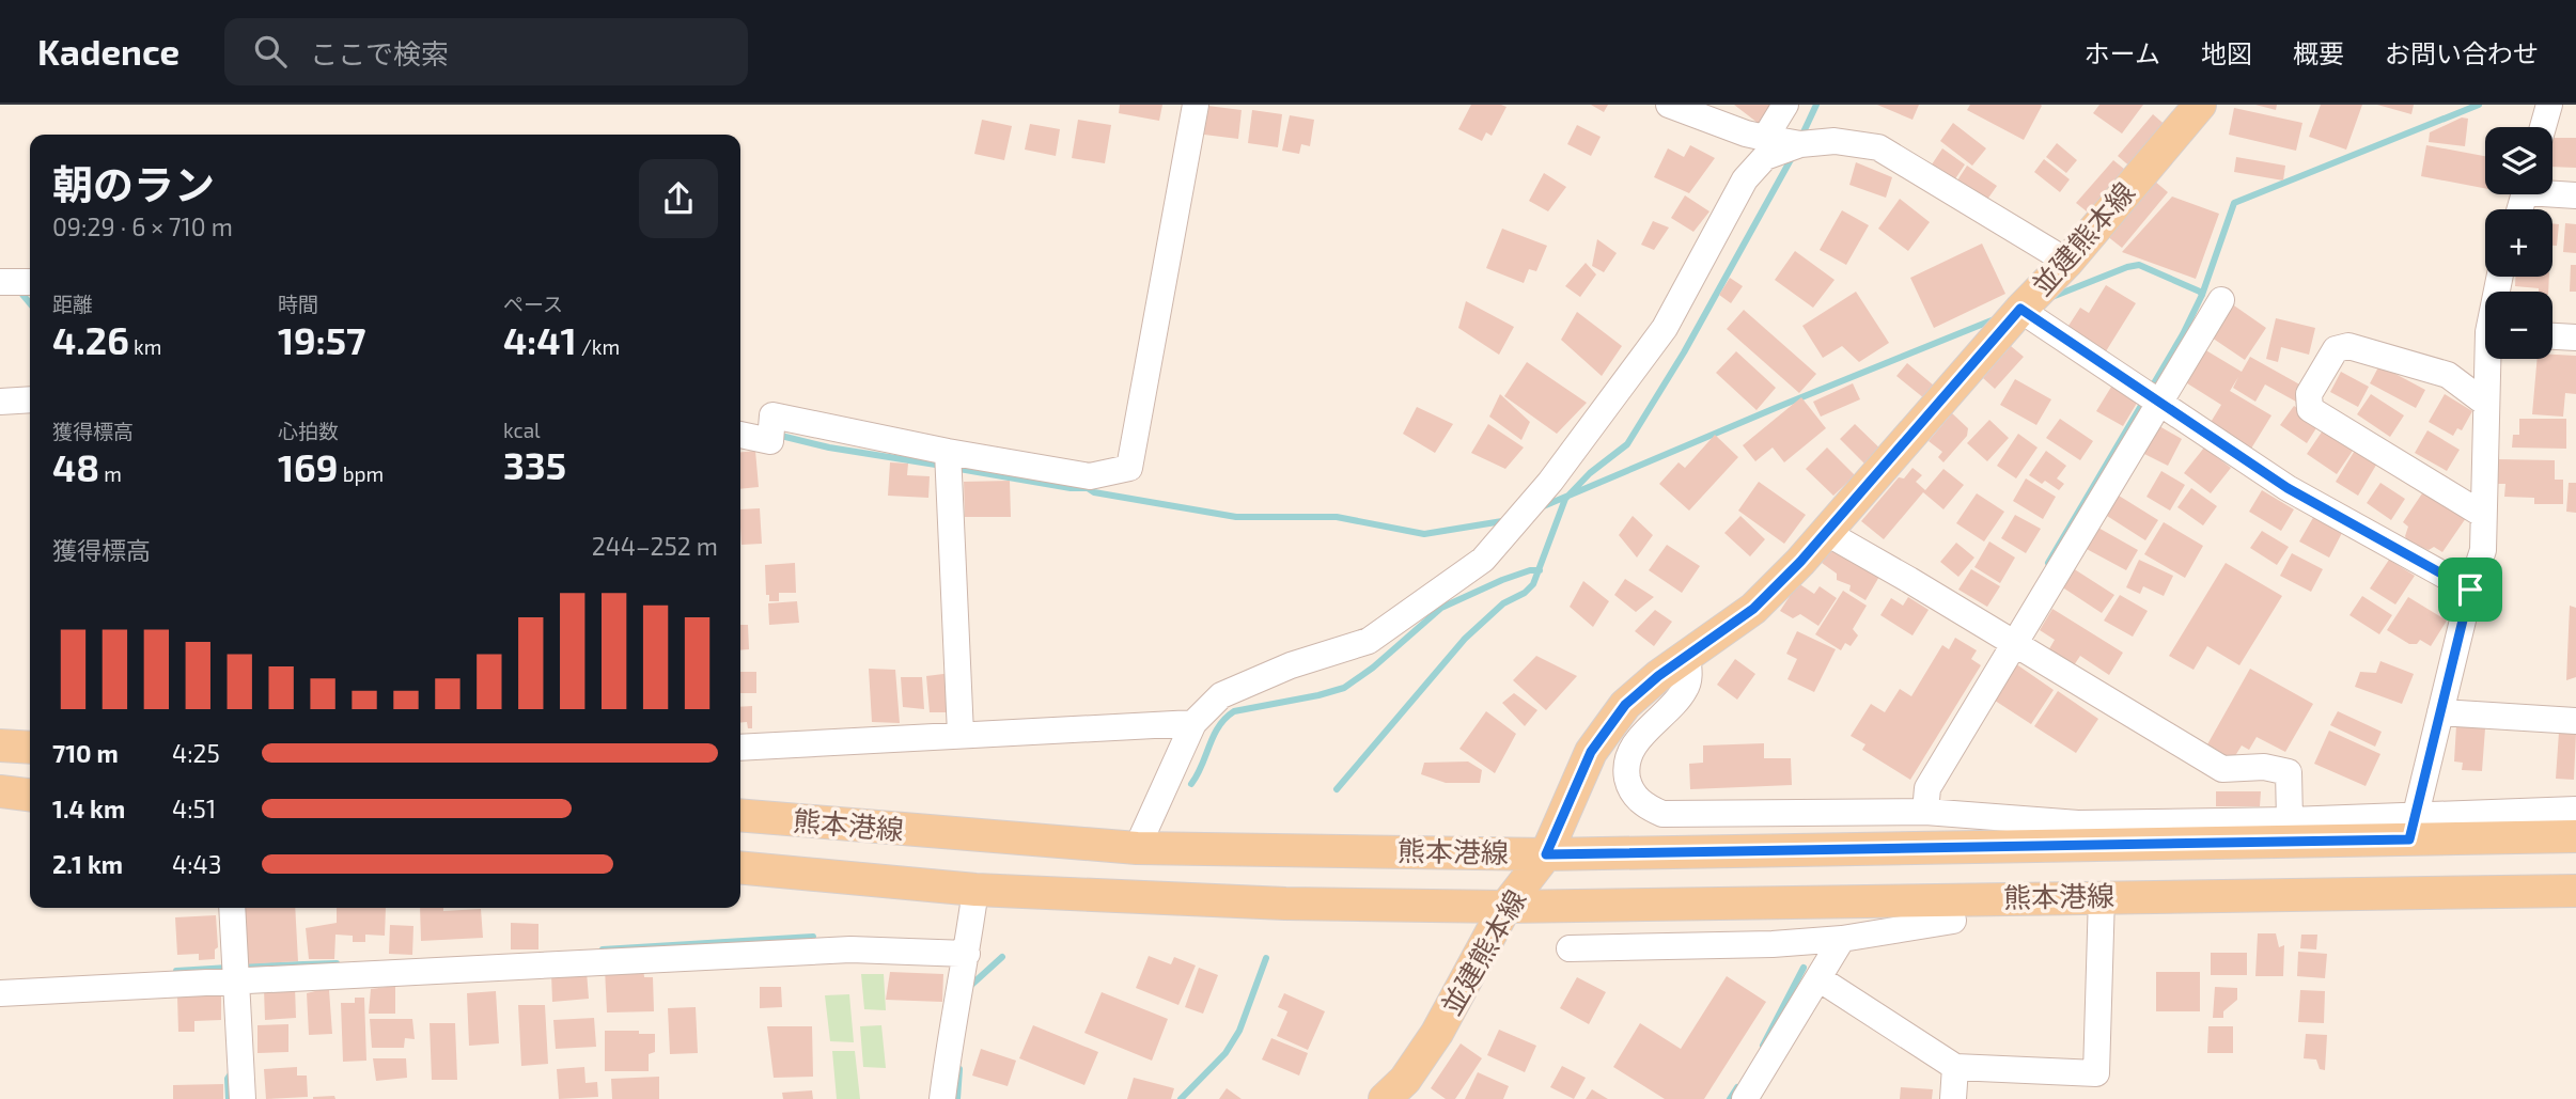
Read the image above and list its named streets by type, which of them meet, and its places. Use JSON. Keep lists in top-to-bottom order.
{
  "streets": {
    "main road": ["並建熊本線", "熊本港線"]
  },
  "crossings": [
    ["並建熊本線", "熊本港線"]
  ],
  "page": {
    "header": "Kadence",
    "search": "ここで検索",
    "nav": [
      "ホーム",
      "地図",
      "概要",
      "お問い合わせ"
    ],
    "map_buttons": ["+", "−"],
    "heading": ["朝のラン", "09:29 · 6 × 710 m"],
    "stats": [
      ["距離", "4.26 km"],
      ["時間", "19:57"],
      ["ペース", "4:41 /km"],
      ["獲得標高", "48 m"],
      ["心拍数", "169 bpm"],
      ["kcal", "335"]
    ],
    "chart": ["獲得標高", "244–252 m"],
    "list": [
      {
        "name": "710 m",
        "note": "4:25"
      },
      {
        "name": "1.4 km",
        "note": "4:51"
      },
      {
        "name": "2.1 km",
        "note": "4:43"
      }
    ]
  }
}
